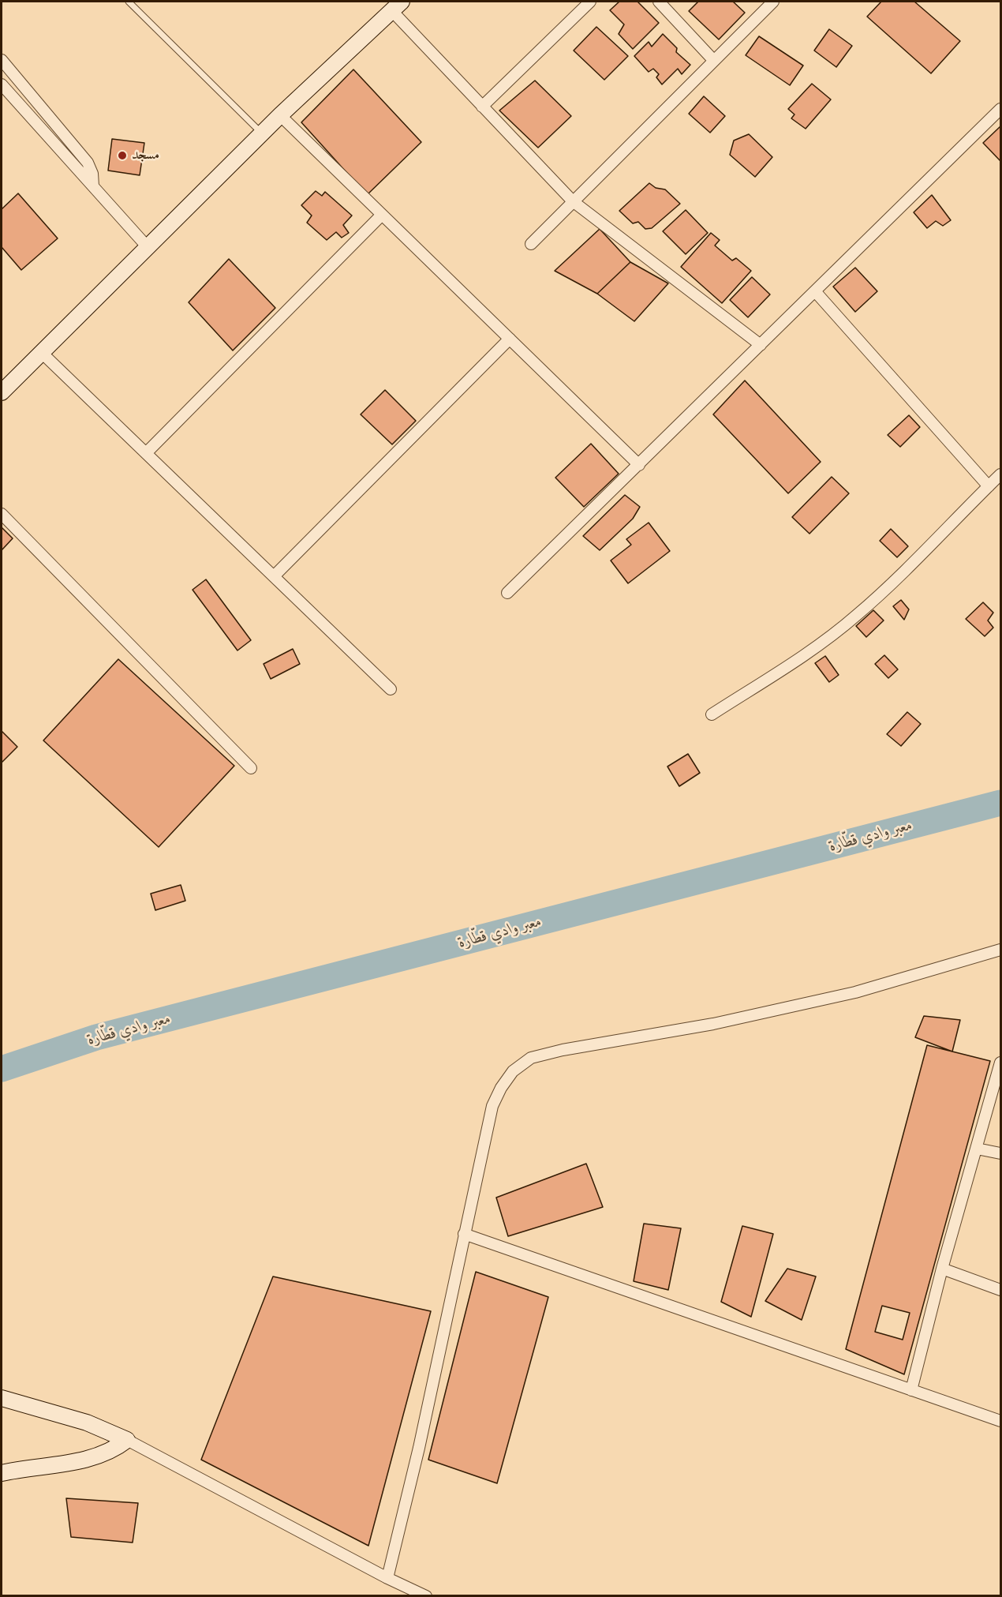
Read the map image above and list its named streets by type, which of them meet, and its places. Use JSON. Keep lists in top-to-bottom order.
{
  "water": ["معبر وادي قطّارة"],
  "places": ["مسجد"]
}
